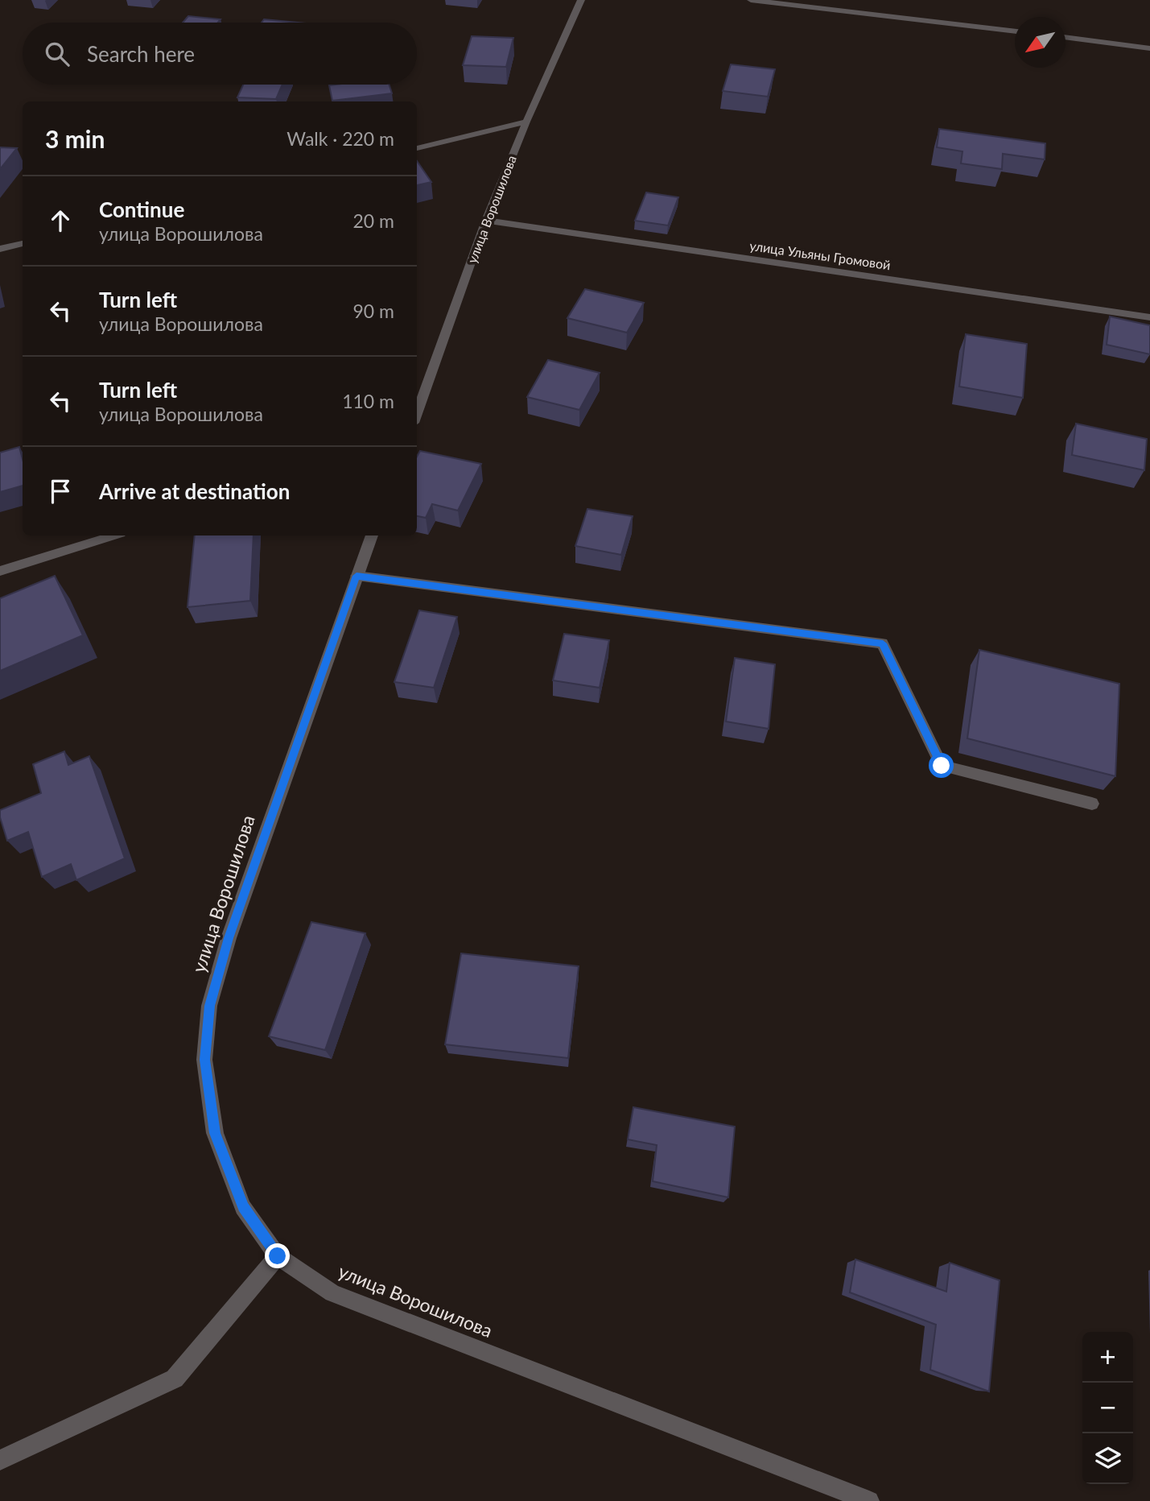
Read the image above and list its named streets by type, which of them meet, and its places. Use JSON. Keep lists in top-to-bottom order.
{
  "streets": {
    "street": ["улица Ворошилова", "улица Ульяны Громовой"]
  },
  "crossings": [
    ["улица Ворошилова", "улица Ульяны Громовой"]
  ],
  "north": "bottom left",
  "page": {
    "search": "Search here",
    "heading": ["3 min", "Walk · 220 m"],
    "list": [
      ["Continue", "улица Ворошилова", "20 m"],
      ["Turn left", "улица Ворошилова", "90 m"],
      ["Turn left", "улица Ворошилова", "110 m"],
      "Arrive at destination"
    ],
    "map_buttons": ["+", "−"]
  }
}
